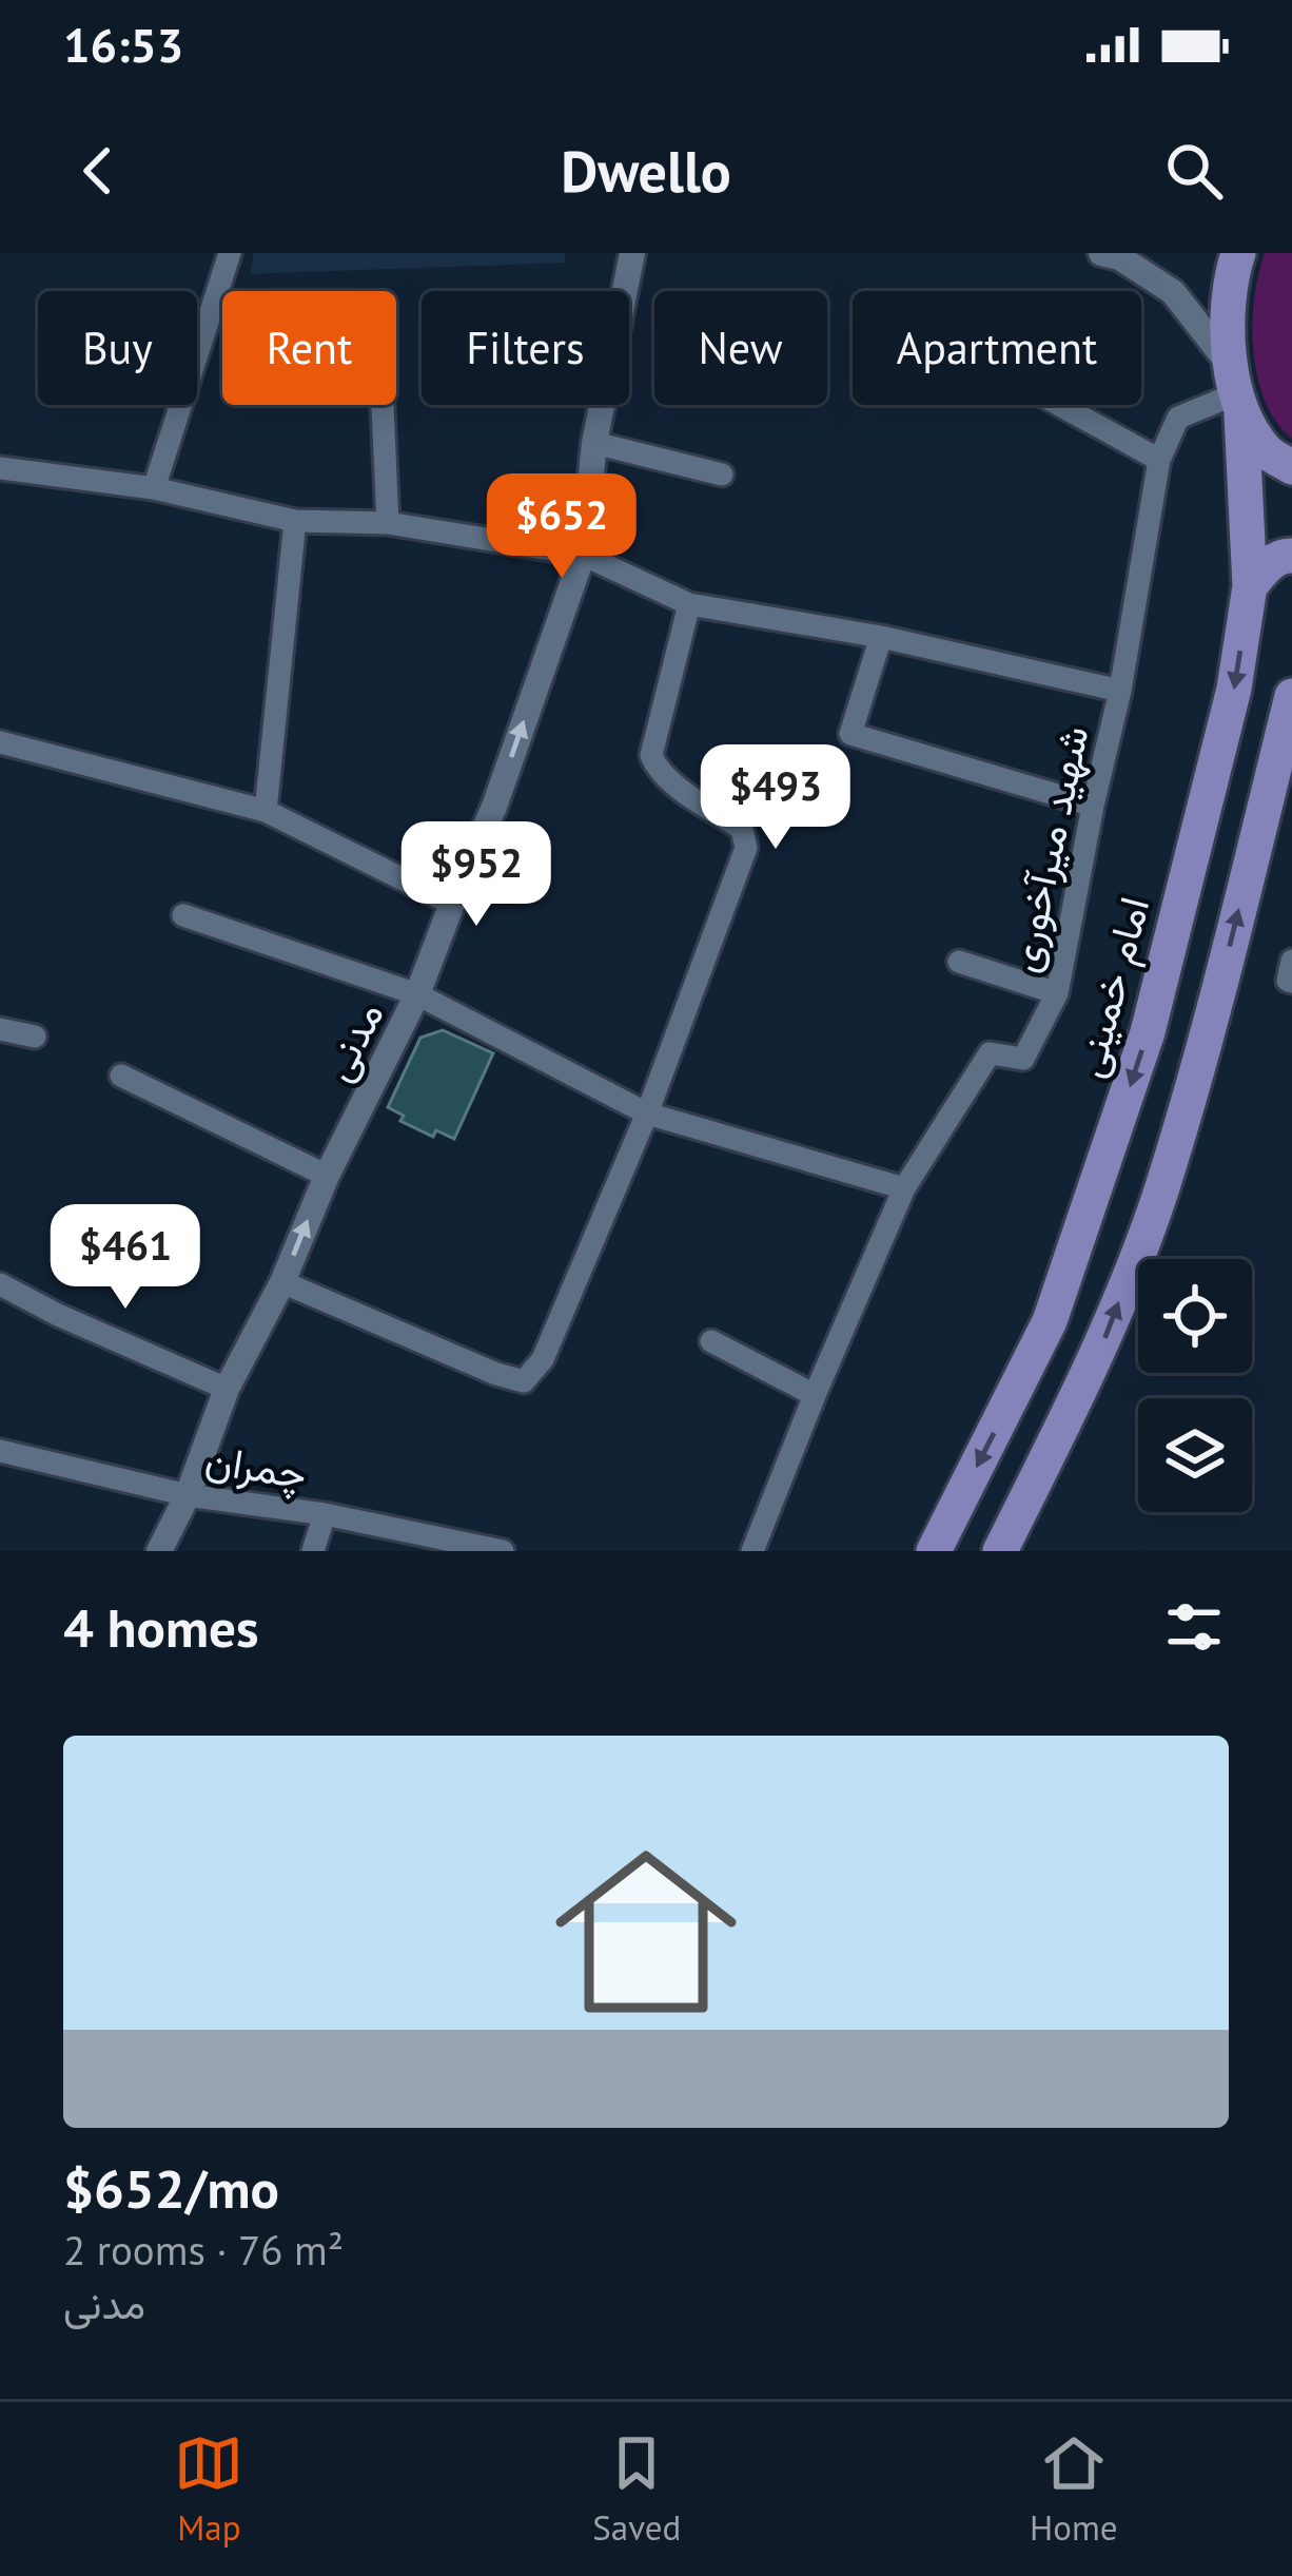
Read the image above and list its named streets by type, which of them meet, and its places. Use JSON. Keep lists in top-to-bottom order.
{
  "streets": {
    "highway": ["امام خمینی"],
    "street": ["شهید میرآخوری", "مدنی", "چمران"]
  },
  "crossings": [
    ["مدنی", "چمران"]
  ],
  "one_way": ["مدنی"],
  "page": {
    "status": "16:53",
    "header": "Dwello",
    "chip": [
      "Buy",
      "Rent",
      "Filters",
      "New",
      "Apartment"
    ],
    "price": [
      "$652",
      "$493",
      "$952",
      "$461"
    ],
    "heading": "4 homes",
    "list": [
      {
        "name": "$652/mo",
        "note": "2 rooms · 76 m² · مدنی"
      }
    ],
    "tabs": ["Map", "Saved", "Home"]
  }
}
